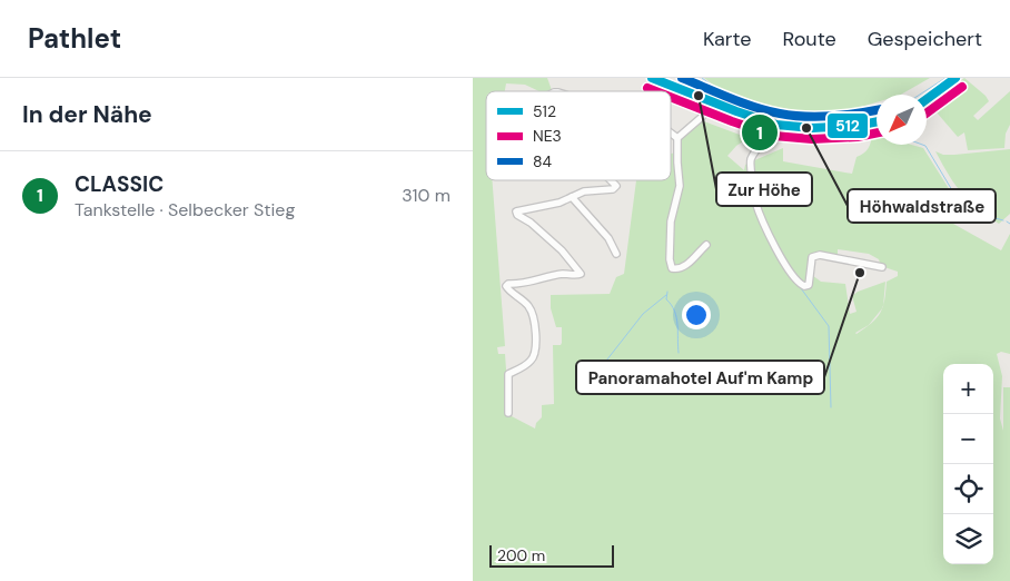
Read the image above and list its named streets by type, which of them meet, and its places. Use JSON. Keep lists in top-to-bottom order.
{
  "places": ["Zur Höhe", "Höhwaldstraße", "Panoramahotel Auf'm Kamp"],
  "lines": ["transit line 512", "transit line 84", "transit line NE3"],
  "legend": ["512", "NE3", "84"],
  "scale_bar": "200 m",
  "north": "bottom left",
  "page": {
    "header": "Pathlet",
    "nav": ["Karte", "Route", "Gespeichert"],
    "heading": "In der Nähe",
    "pins": "1",
    "list": [
      {
        "mark": "1",
        "name": "CLASSIC",
        "note": "Tankstelle · Selbecker Stieg",
        "value": "310 m"
      }
    ],
    "map_buttons": ["+", "−"],
    "scale": "200 m"
  }
}
